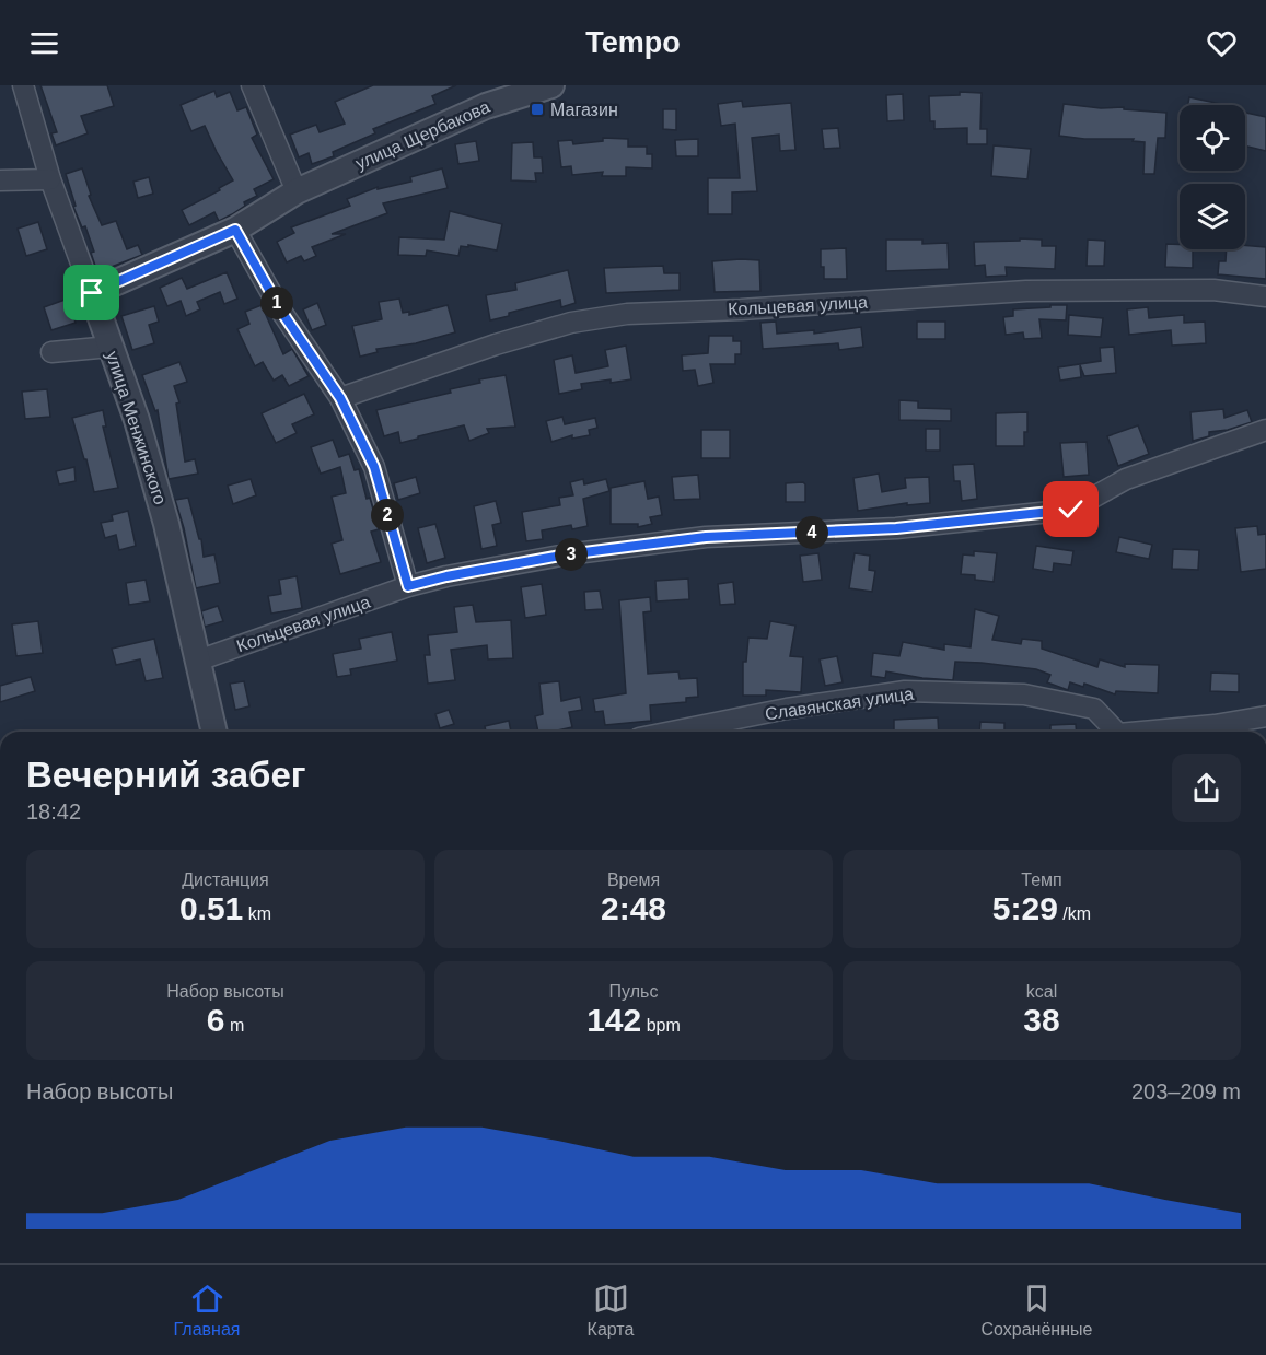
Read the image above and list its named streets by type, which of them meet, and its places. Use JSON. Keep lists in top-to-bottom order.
{
  "streets": {
    "street": [
      "улица Щербакова",
      "Кольцевая улица",
      "улица Менжинского",
      "Славянская улица"
    ]
  },
  "crossings": [
    ["улица Щербакова", "улица Менжинского"],
    ["Кольцевая улица", "улица Менжинского"]
  ],
  "places": {
    "transit": ["Магазин"]
  },
  "page": {
    "header": "Tempo",
    "pins": [
      "1",
      "2",
      "4",
      "3"
    ],
    "heading": ["Вечерний забег", "18:42"],
    "stats": [
      ["Дистанция", "0.51 km"],
      ["Время", "2:48"],
      ["Темп", "5:29 /km"],
      ["Набор высоты", "6 m"],
      ["Пульс", "142 bpm"],
      ["kcal", "38"]
    ],
    "chart": ["Набор высоты", "203–209 m"],
    "tabs": ["Главная", "Карта", "Сохранённые"]
  }
}
